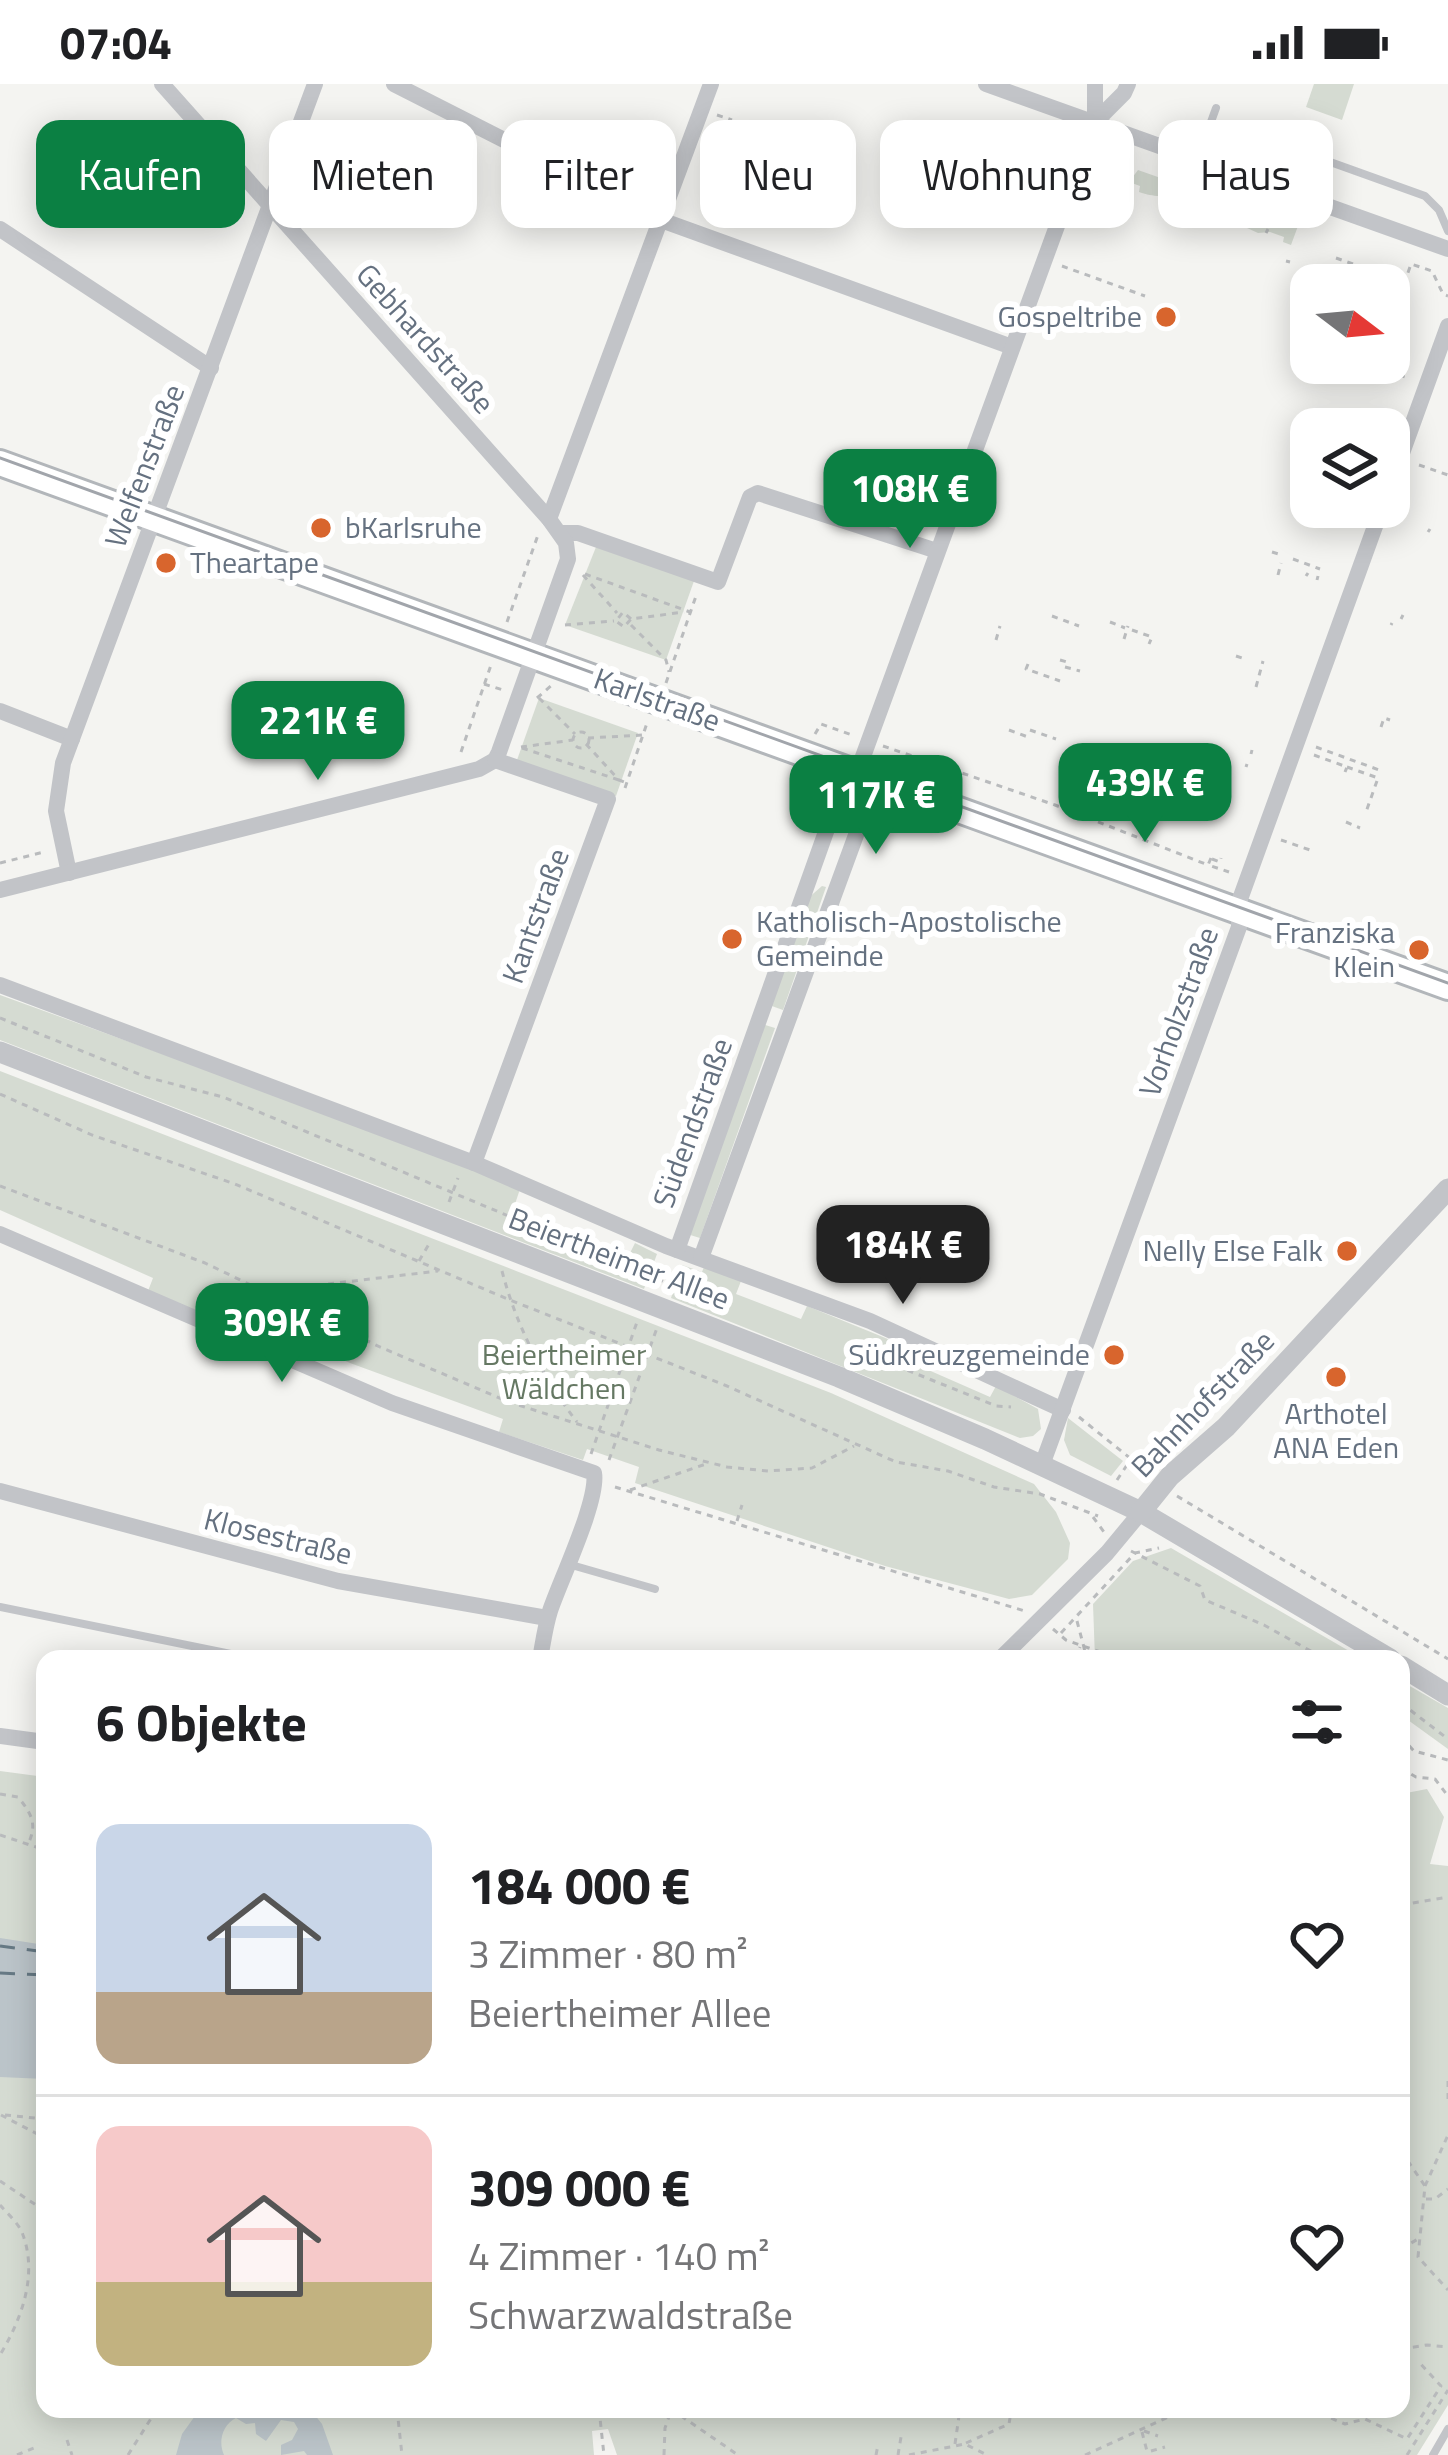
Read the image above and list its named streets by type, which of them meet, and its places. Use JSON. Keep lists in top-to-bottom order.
{
  "streets": {
    "main road": ["Karlstraße"],
    "street": [
      "Gebhardstraße",
      "Welfenstraße",
      "Kantstraße",
      "Vorholzstraße",
      "Südendstraße",
      "Beiertheimer Allee",
      "Bahnhofstraße",
      "Klosestraße"
    ]
  },
  "crossings": [
    ["Welfenstraße", "Karlstraße"],
    ["Karlstraße", "Vorholzstraße"],
    ["Karlstraße", "Südendstraße"],
    ["Kantstraße", "Beiertheimer Allee"],
    ["Vorholzstraße", "Beiertheimer Allee"],
    ["Südendstraße", "Beiertheimer Allee"],
    ["Beiertheimer Allee", "Bahnhofstraße"]
  ],
  "parks": ["Beiertheimer Wäldchen"],
  "places": [
    "Gospeltribe",
    "bKarlsruhe",
    "Theartape",
    "Katholisch-Apostolische Gemeinde",
    "Franziska Klein",
    "Nelly Else Falk",
    "Südkreuzgemeinde",
    "Arthotel ANA Eden"
  ],
  "north": "right",
  "page": {
    "status": "07:04",
    "chip": [
      "Kaufen",
      "Mieten",
      "Filter",
      "Neu",
      "Wohnung",
      "Haus"
    ],
    "price": [
      "108K €",
      "221K €",
      "439K €",
      "117K €",
      "184K €",
      "309K €"
    ],
    "heading": "6 Objekte",
    "list": [
      {
        "name": "184 000 €",
        "note": "3 Zimmer · 80 m² · Beiertheimer Allee"
      },
      {
        "name": "309 000 €",
        "note": "4 Zimmer · 140 m² · Schwarzwaldstraße"
      }
    ]
  }
}
